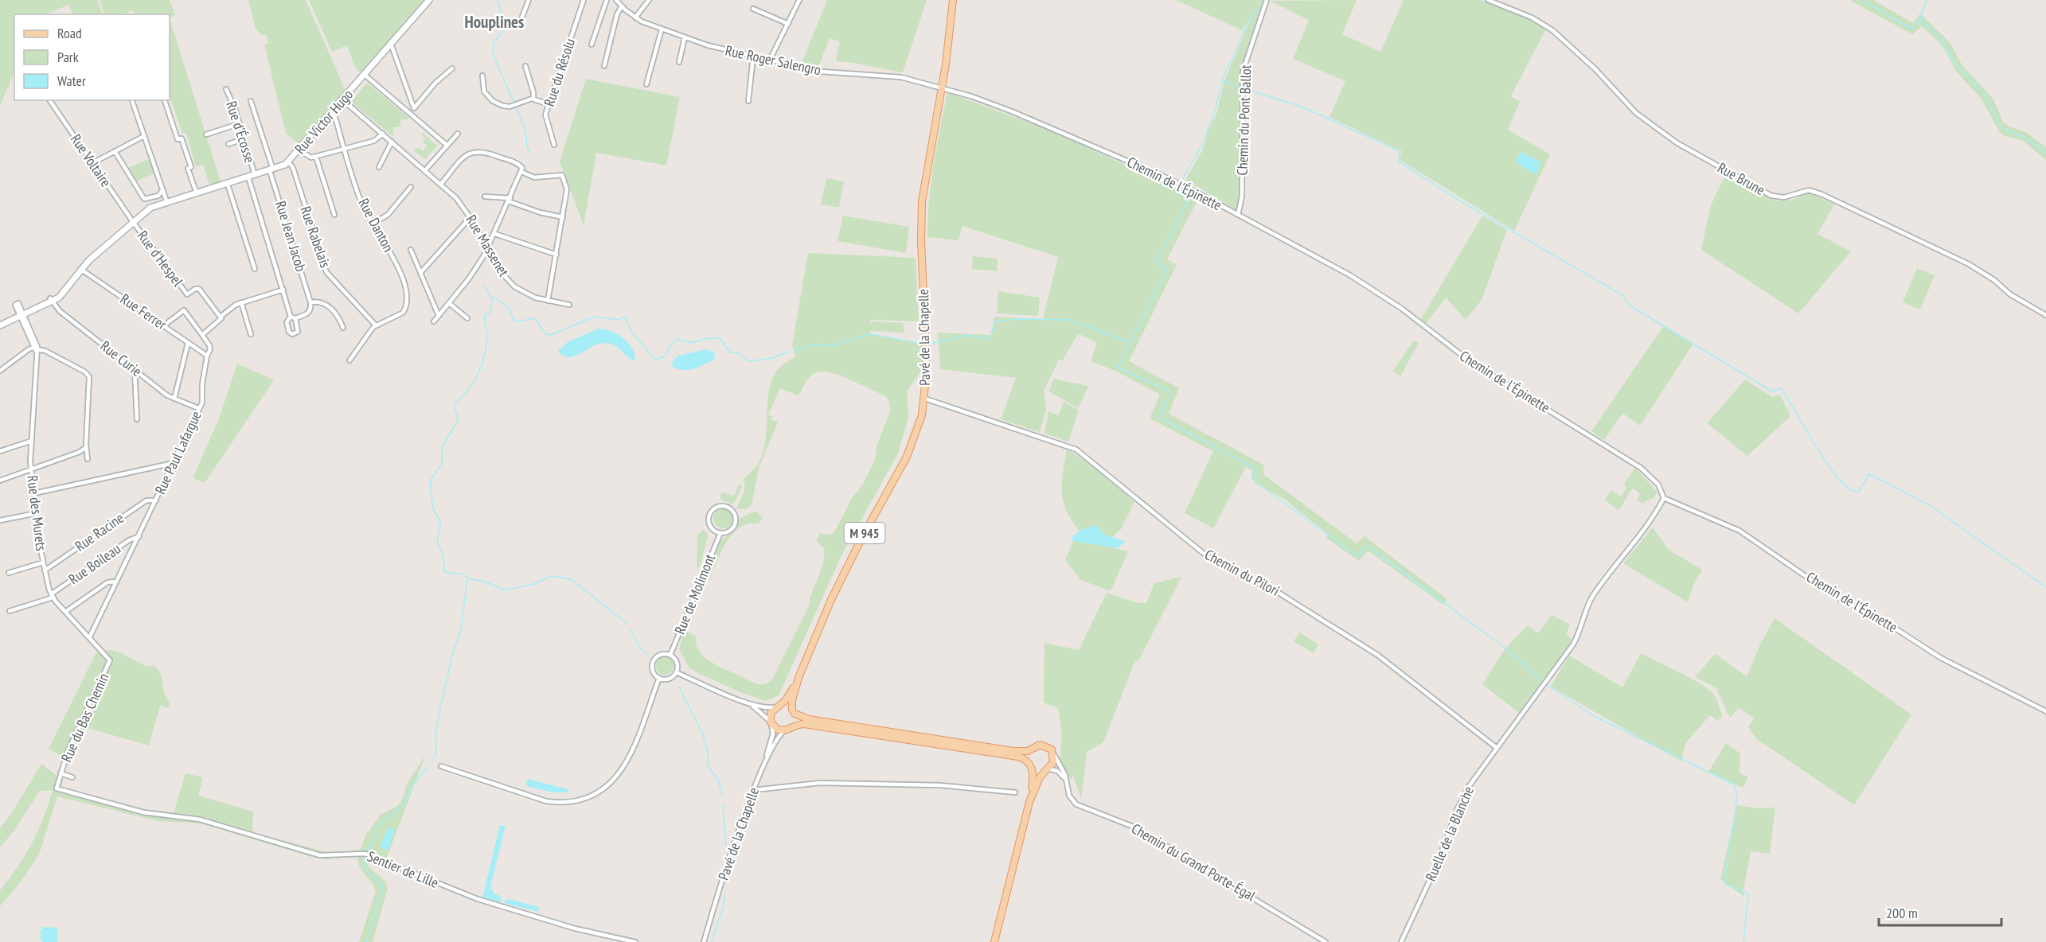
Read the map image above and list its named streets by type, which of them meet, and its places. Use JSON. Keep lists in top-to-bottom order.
{
  "streets": {
    "main road": ["Rue Victor Hugo", "Pavé de la Chapelle", "M 945"],
    "street": [
      "Rue Roger Salengro",
      "Rue du Résolu",
      "Chemin du Pont Ballot",
      "Rue d'Écosse",
      "Rue Voltaire",
      "Rue Brune",
      "Chemin de l'Épinette",
      "Rue Danton",
      "Rue Jean Jacob",
      "Rue Rabelais",
      "Rue Massenet",
      "Rue d'Hespel",
      "Rue Ferrer",
      "Rue Curie",
      "Rue Paul Lafargue",
      "Rue des Murets",
      "Rue Racine",
      "Rue Boileau",
      "Chemin du Pilori",
      "Rue de Molimont",
      "Rue du Bas Chemin",
      "Ruelle de la Blanche",
      "Chemin du Grand Porte-Égal",
      "Sentier de Lille"
    ]
  },
  "crossings": [
    ["Rue Roger Salengro", "Chemin de l'Épinette"],
    ["Rue Roger Salengro", "Pavé de la Chapelle"],
    ["Chemin du Pont Ballot", "Chemin de l'Épinette"],
    ["Rue Victor Hugo", "Rue d'Écosse"],
    ["Rue Victor Hugo", "Rue Voltaire"],
    ["Rue Victor Hugo", "Rue Danton"],
    ["Rue Victor Hugo", "Rue Jean Jacob"],
    ["Rue Victor Hugo", "Rue Rabelais"],
    ["Rue Victor Hugo", "Rue Massenet"],
    ["Rue Victor Hugo", "Rue d'Hespel"],
    ["Rue Victor Hugo", "Rue Ferrer"],
    ["Rue Victor Hugo", "Rue Curie"],
    ["Rue d'Écosse", "Rue Jean Jacob"],
    ["Rue Voltaire", "Rue d'Hespel"],
    ["Chemin de l'Épinette", "Pavé de la Chapelle"],
    ["Chemin de l'Épinette", "Ruelle de la Blanche"],
    ["Rue Danton", "Rue Rabelais"],
    ["Rue Ferrer", "Rue Paul Lafargue"],
    ["Pavé de la Chapelle", "Chemin du Pilori"],
    ["Rue Curie", "Rue Paul Lafargue"],
    ["Rue Paul Lafargue", "Rue des Murets"],
    ["Rue Paul Lafargue", "Rue Racine"],
    ["Rue Paul Lafargue", "Rue Boileau"],
    ["Rue des Murets", "Rue Racine"],
    ["Rue des Murets", "Rue Boileau"],
    ["Rue des Murets", "Rue du Bas Chemin"],
    ["Chemin du Pilori", "Ruelle de la Blanche"],
    ["Rue du Bas Chemin", "Sentier de Lille"]
  ],
  "districts": ["Houplines"],
  "legend": ["Road", "Park", "Water"],
  "scale_bar": "200 m"
}
